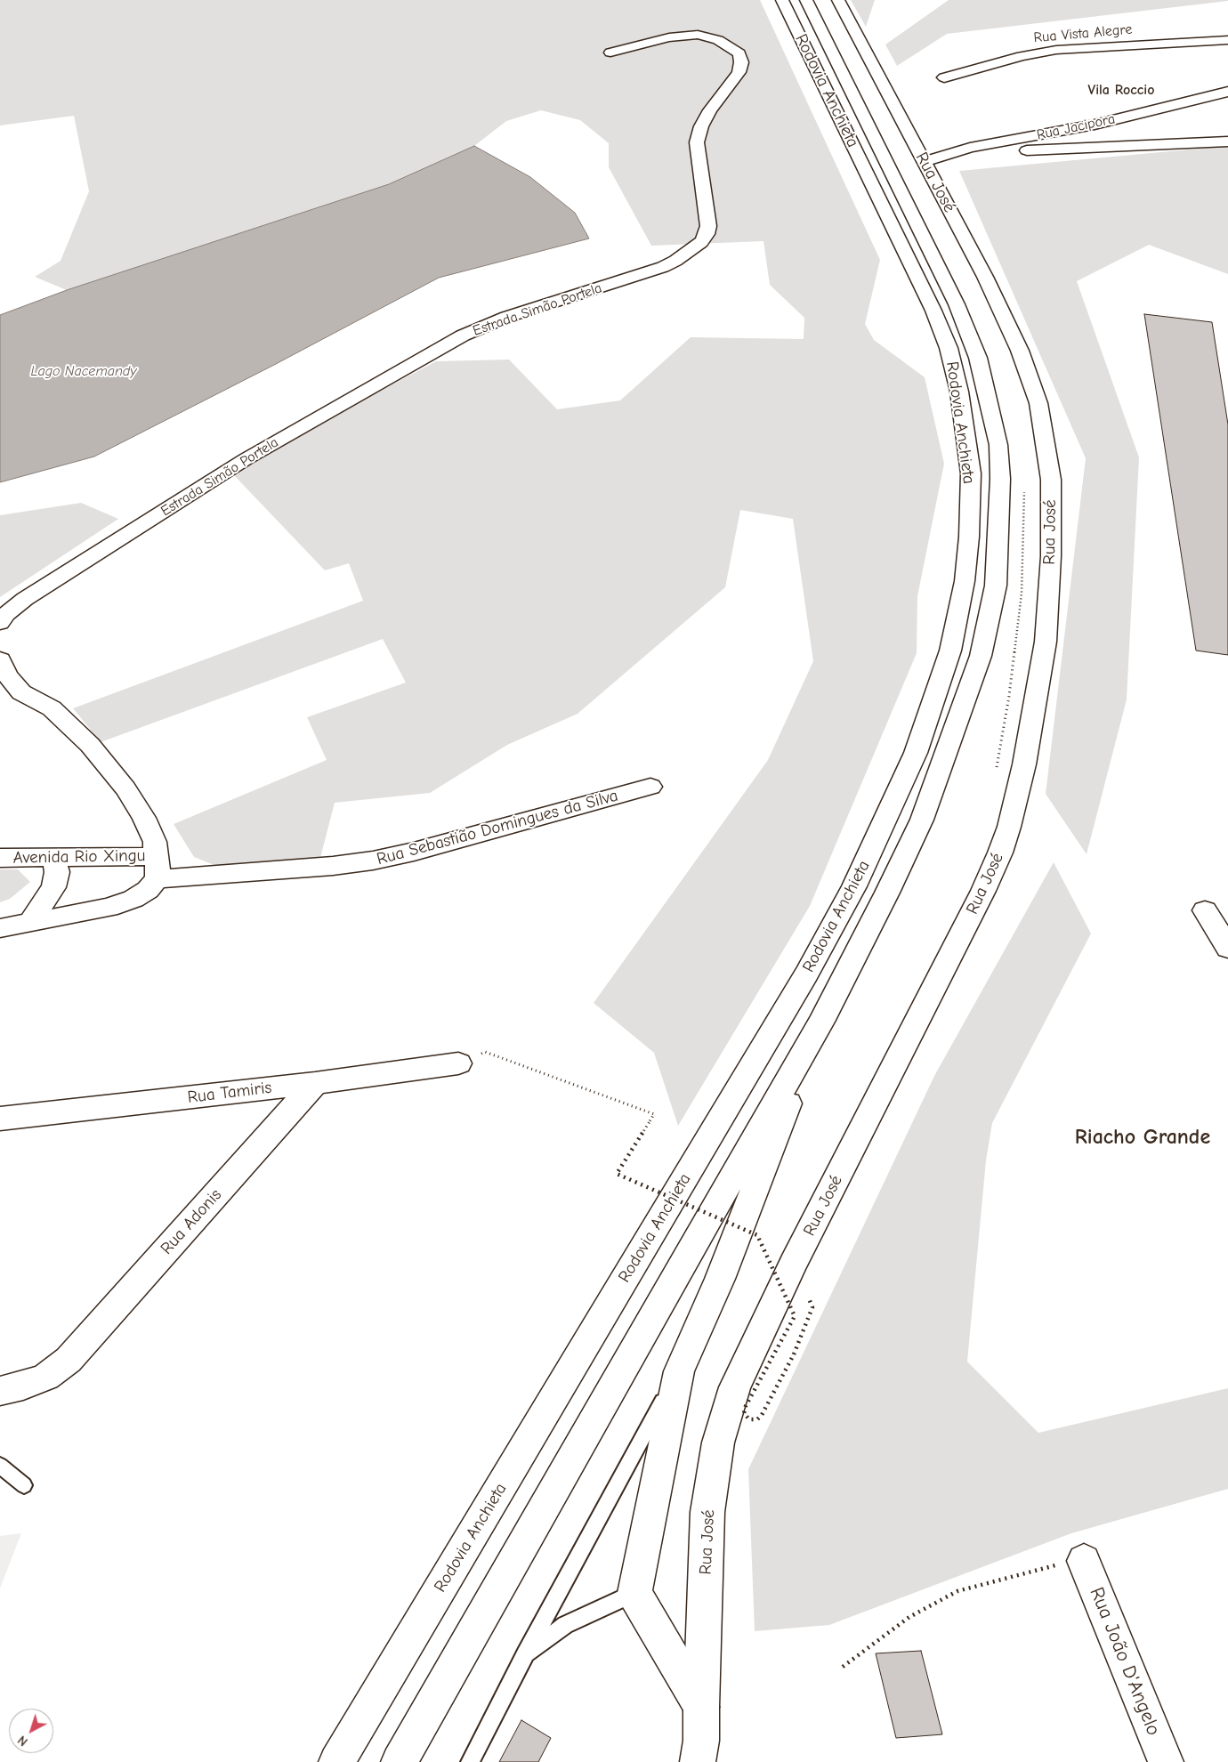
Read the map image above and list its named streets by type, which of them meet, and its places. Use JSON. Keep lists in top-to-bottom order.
{
  "streets": {
    "main road": [
      "Rua Vista Alegre",
      "Rodovia Anchieta",
      "Rua Jacipora",
      "Rua José",
      "Estrada Simão Portela",
      "Rua Sebastião Domingues da Silva",
      "Avenida Rio Xingu",
      "Rua Tamiris",
      "Rua Adonis",
      "Rua João D'Angelo"
    ]
  },
  "crossings": [
    ["Rua Jacipora", "Rua José"],
    ["Rua Sebastião Domingues da Silva", "Avenida Rio Xingu"],
    ["Rua Tamiris", "Rua Adonis"]
  ],
  "districts": ["Vila Roccio", "Riacho Grande"],
  "water": ["Lago Nacemandy"],
  "north": "bottom left"
}
